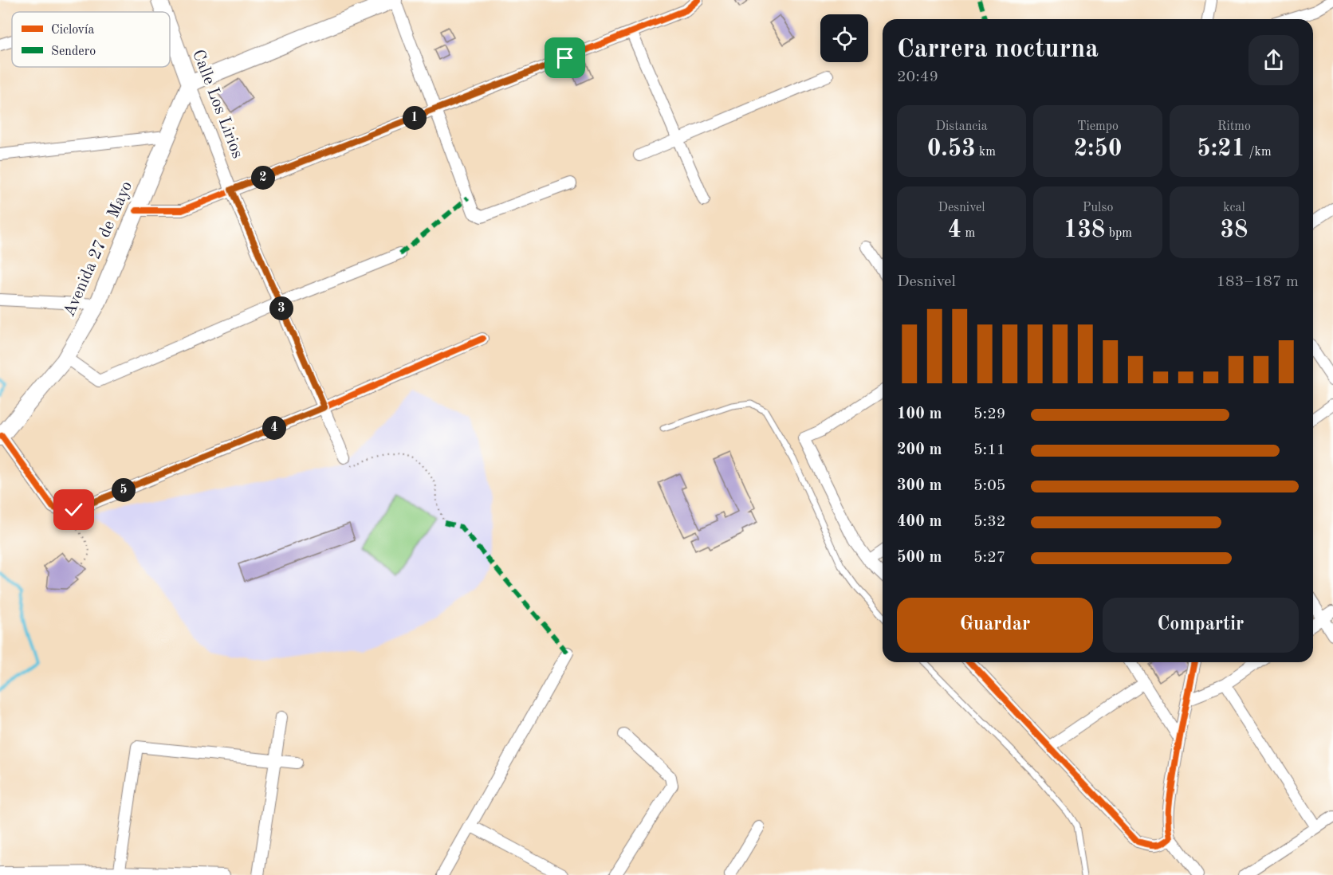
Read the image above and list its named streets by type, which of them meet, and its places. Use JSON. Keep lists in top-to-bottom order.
{
  "streets": {
    "street": ["Calle Los Lirios", "Avenida 27 de Mayo"]
  },
  "crossings": [
    ["Calle Los Lirios", "Avenida 27 de Mayo"]
  ],
  "legend": ["Ciclovía", "Sendero"],
  "page": {
    "heading": ["Carrera nocturna", "20:49"],
    "stats": [
      ["Distancia", "0.53 km"],
      ["Tiempo", "2:50"],
      ["Ritmo", "5:21 /km"],
      ["Desnivel", "4 m"],
      ["Pulso", "138 bpm"],
      ["kcal", "38"]
    ],
    "pins": [
      "1",
      "2",
      "3",
      "4",
      "5"
    ],
    "chart": ["Desnivel", "183–187 m"],
    "list": [
      {
        "name": "100 m",
        "note": "5:29"
      },
      {
        "name": "200 m",
        "note": "5:11"
      },
      {
        "name": "300 m",
        "note": "5:05"
      },
      {
        "name": "400 m",
        "note": "5:32"
      },
      {
        "name": "500 m",
        "note": "5:27"
      }
    ],
    "buttons": ["Guardar", "Compartir"]
  }
}
